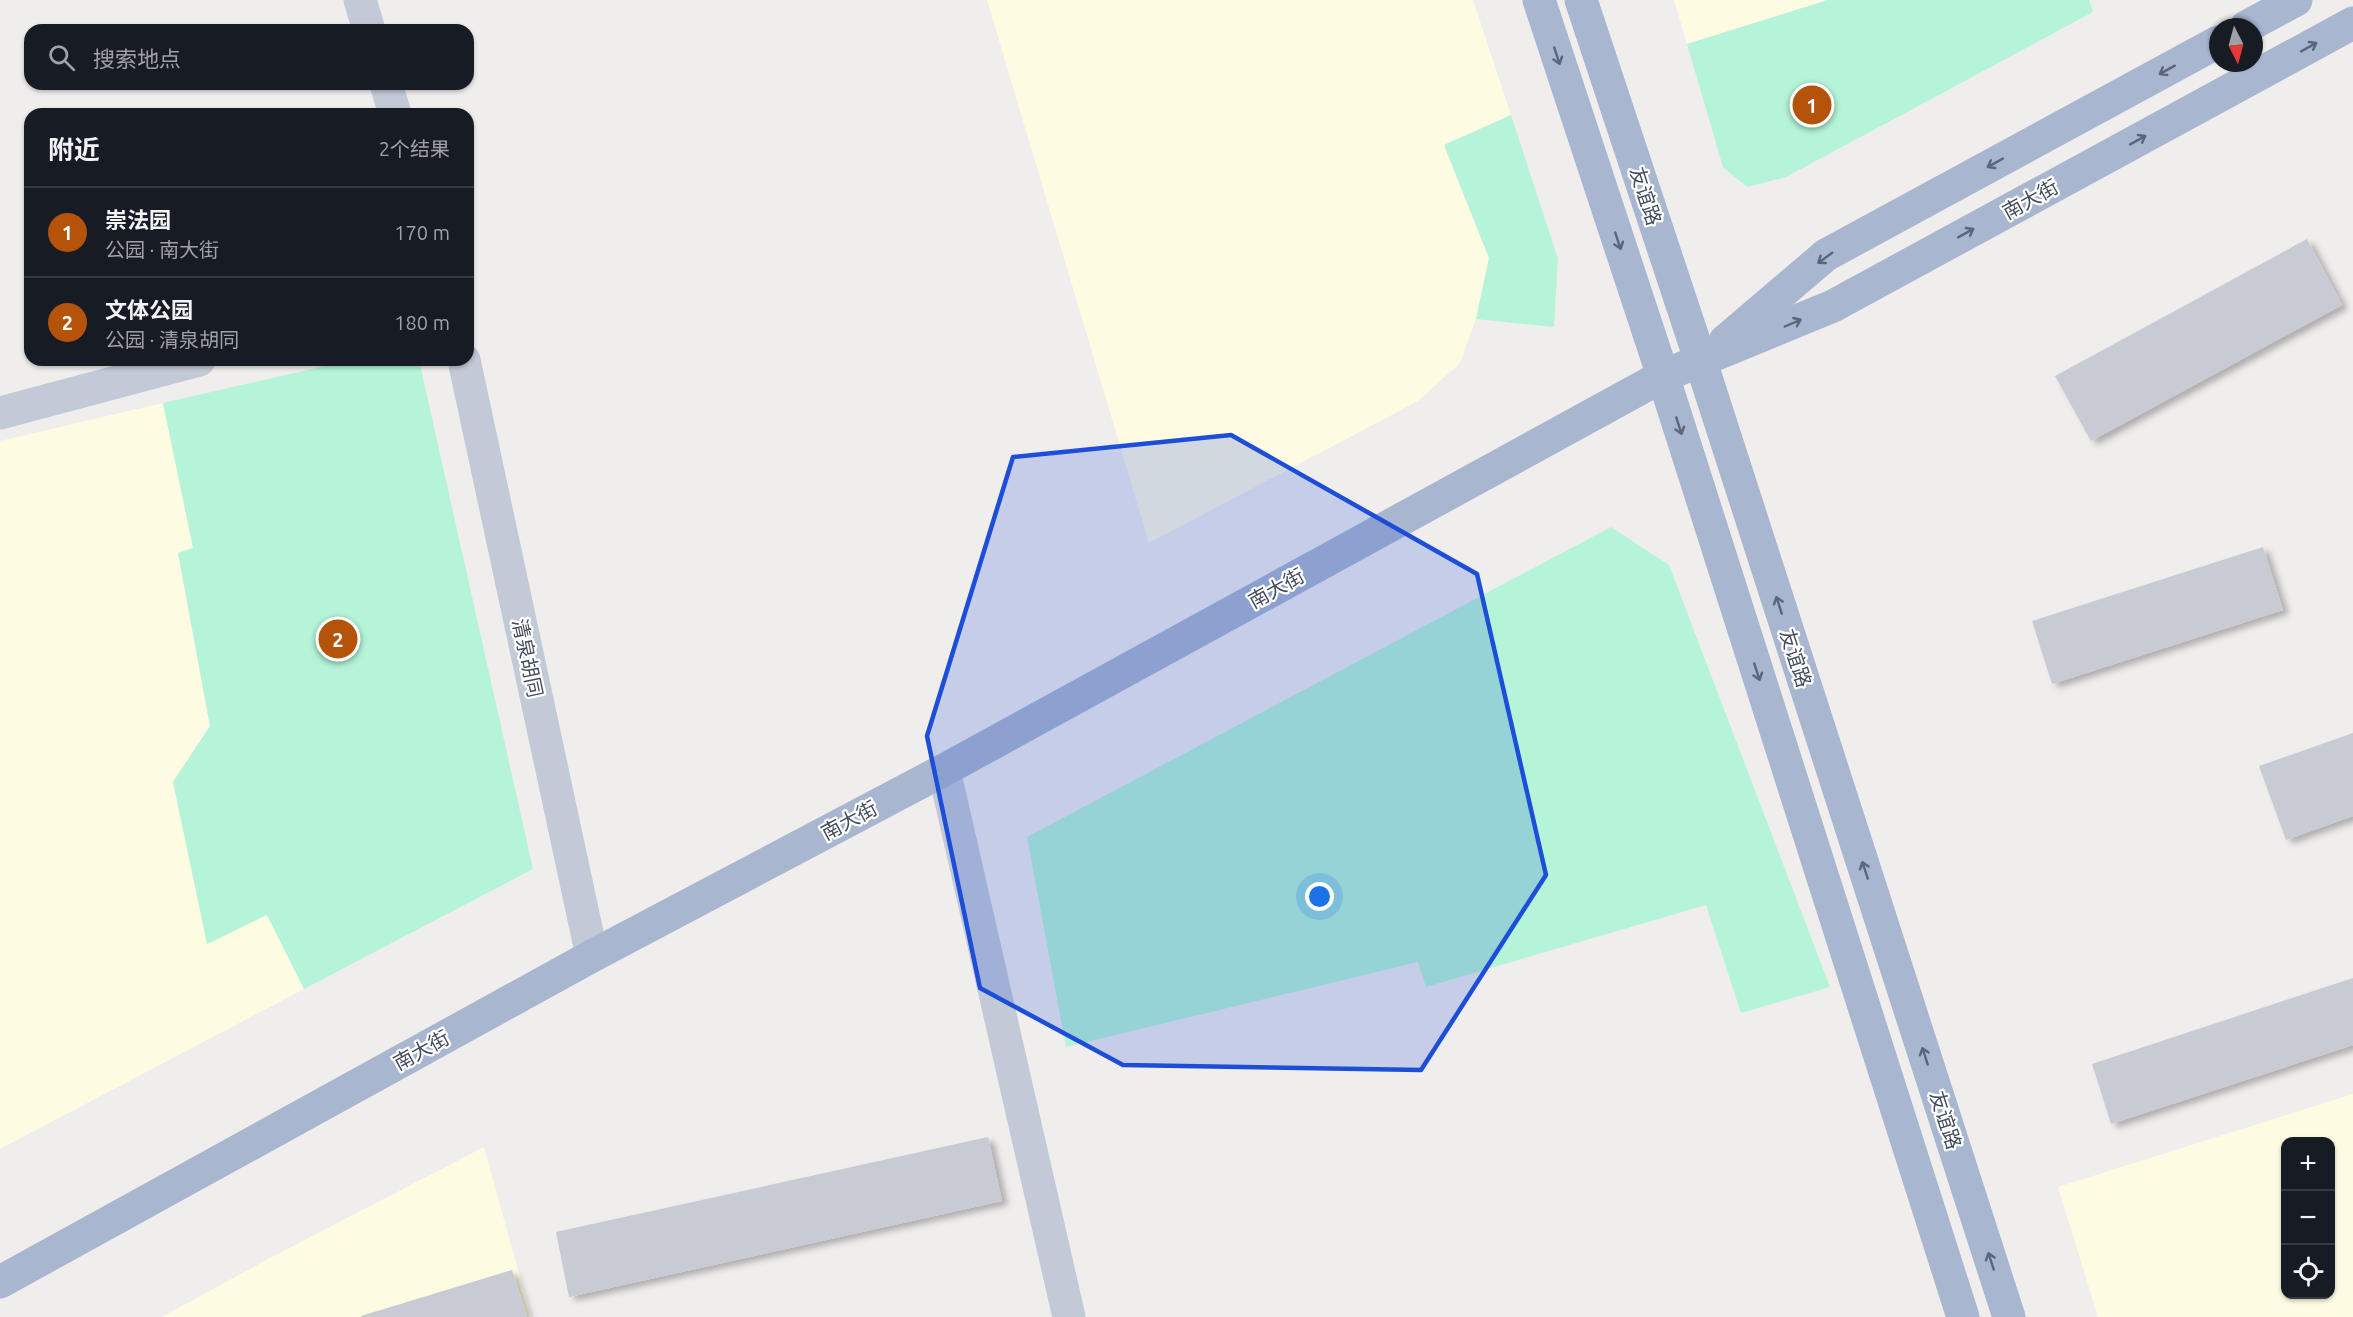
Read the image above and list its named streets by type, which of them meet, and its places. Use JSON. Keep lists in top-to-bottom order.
{
  "streets": {
    "main road": ["友谊路", "南大街"],
    "street": ["清泉胡同"]
  },
  "crossings": [
    ["友谊路", "南大街"],
    ["南大街", "清泉胡同"]
  ],
  "north": "bottom",
  "page": {
    "search": "搜索地点",
    "pins": ["1", "2"],
    "heading": ["附近", "2个结果"],
    "list": [
      {
        "mark": "1",
        "name": "崇法园",
        "note": "公园 · 南大街",
        "value": "170 m"
      },
      {
        "mark": "2",
        "name": "文体公园",
        "note": "公园 · 清泉胡同",
        "value": "180 m"
      }
    ],
    "map_buttons": ["+", "−"]
  }
}
